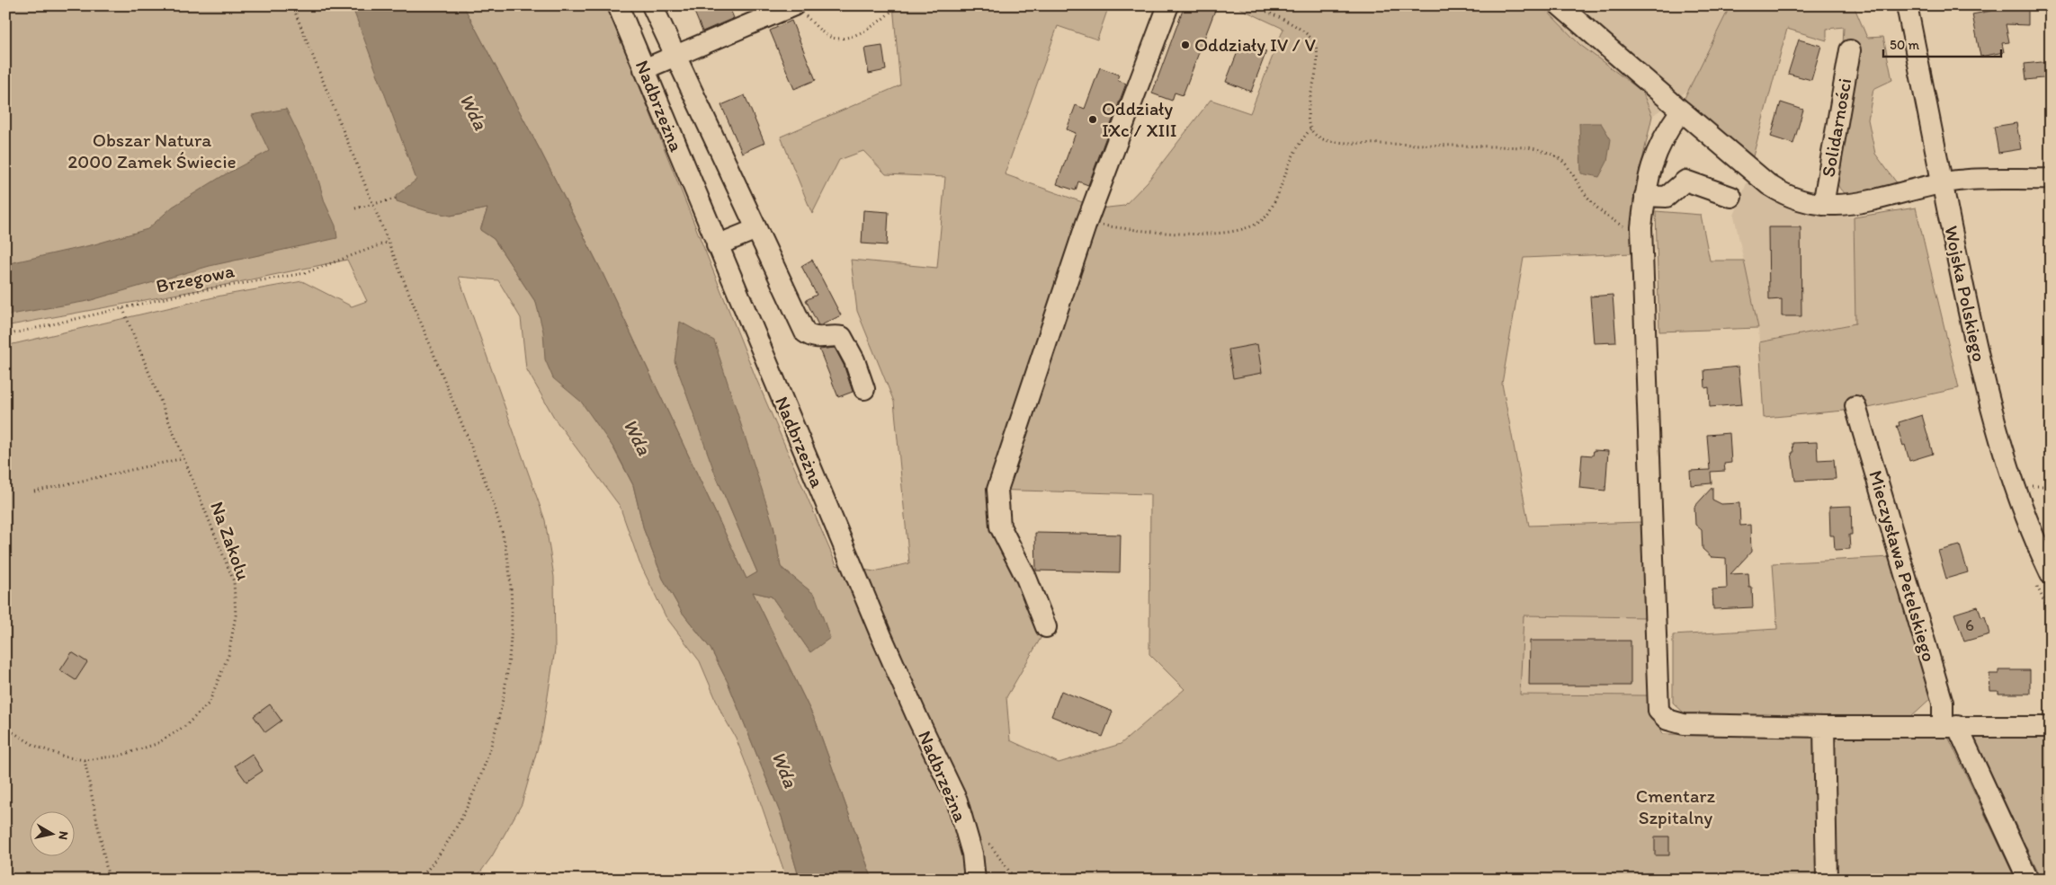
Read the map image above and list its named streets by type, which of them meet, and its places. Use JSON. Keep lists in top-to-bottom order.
{
  "streets": {
    "street": [
      "Nadbrzeżna",
      "Solidarności",
      "Wojska Polskiego",
      "Mieczysława Petelskiego"
    ],
    "path": ["Brzegowa", "Na Zakolu"]
  },
  "crossings": [
    ["Brzegowa", "Na Zakolu"]
  ],
  "water": ["Wda"],
  "parks": ["Obszar Natura 2000 Zamek Świecie", "Cmentarz Szpitalny"],
  "places": ["Oddziały IV / V", "Oddziały IXc / XIII"],
  "house_numbers": ["6"],
  "scale_bar": "50 m",
  "north": "right"
}
